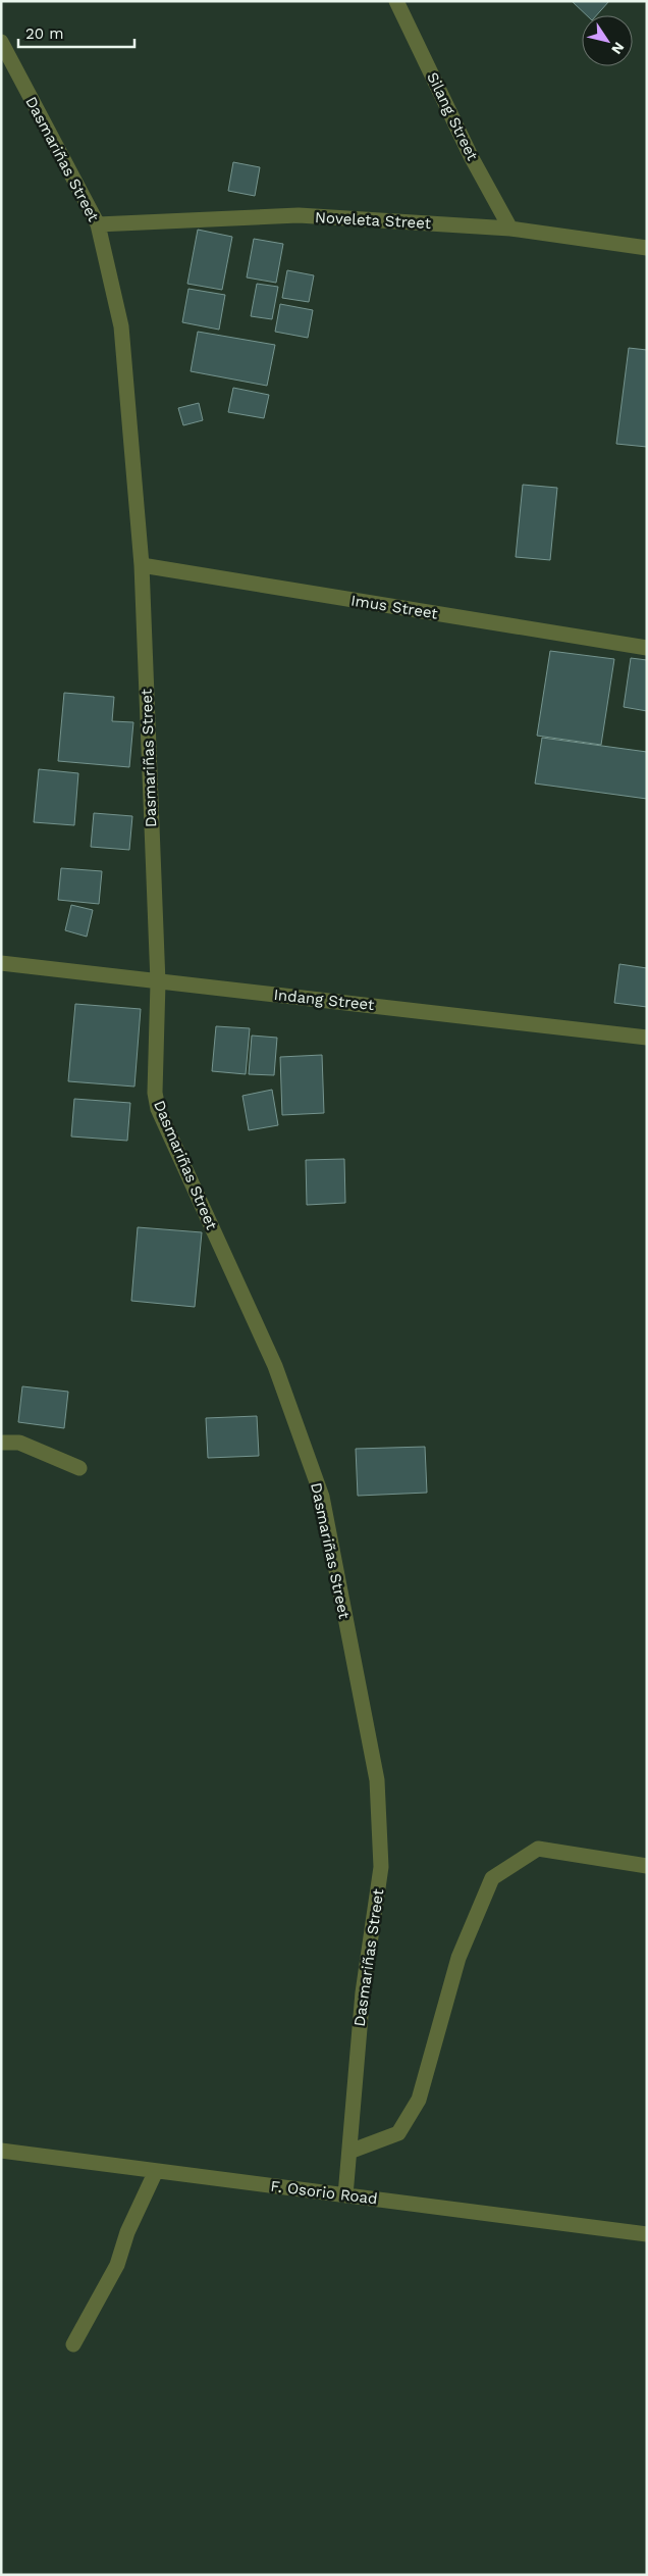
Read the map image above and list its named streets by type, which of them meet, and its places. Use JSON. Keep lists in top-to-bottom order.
{
  "streets": {
    "street": [
      "Silang Street",
      "Dasmariñas Street",
      "Noveleta Street",
      "Imus Street",
      "Indang Street",
      "F. Osorio Road"
    ]
  },
  "crossings": [
    ["Silang Street", "Noveleta Street"],
    ["Dasmariñas Street", "Noveleta Street"],
    ["Dasmariñas Street", "Imus Street"],
    ["Dasmariñas Street", "Indang Street"],
    ["Dasmariñas Street", "F. Osorio Road"]
  ],
  "scale_bar": "20 m",
  "north": "bottom right"
}
